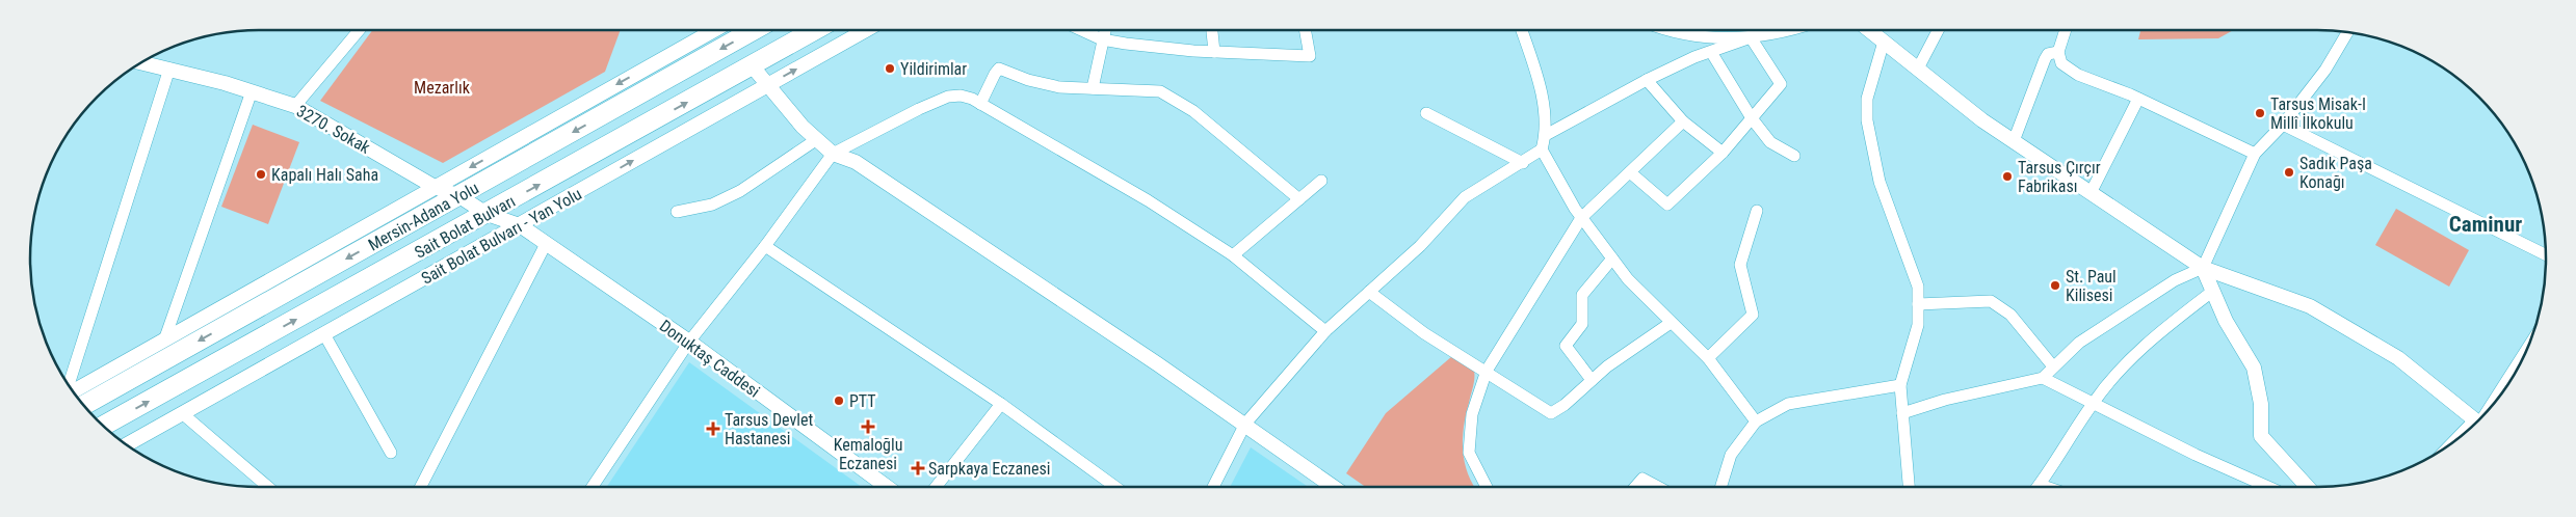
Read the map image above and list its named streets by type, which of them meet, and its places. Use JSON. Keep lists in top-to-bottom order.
{
  "streets": {
    "highway": ["Mersin-Adana Yolu", "Sait Bolat Bulvarı"],
    "street": ["3270. Sokak", "Sait Bolat Bulvarı - Yan Yolu", "Donuktaş Caddesi"]
  },
  "crossings": [
    ["3270. Sokak", "Mersin-Adana Yolu"],
    ["3270. Sokak", "Sait Bolat Bulvarı"],
    ["3270. Sokak", "Sait Bolat Bulvarı - Yan Yolu"],
    ["3270. Sokak", "Donuktaş Caddesi"],
    ["Sait Bolat Bulvarı - Yan Yolu", "Donuktaş Caddesi"]
  ],
  "one_way": ["Mersin-Adana Yolu", "Sait Bolat Bulvarı"],
  "districts": ["Caminur"],
  "parks": ["Mezarlık"],
  "places": {
    "other": [
      "Yildirimlar",
      "Tarsus Misak-I Millî İlkokulu",
      "Sadık Paşa Konağı",
      "Kapalı Halı Saha",
      "Tarsus Çırçır Fabrikası",
      "St. Paul Kilisesi",
      "PTT"
    ],
    "health": ["Kemaloğlu Eczanesi", "Tarsus Devlet Hastanesi", "Sarpkaya Eczanesi"]
  }
}
